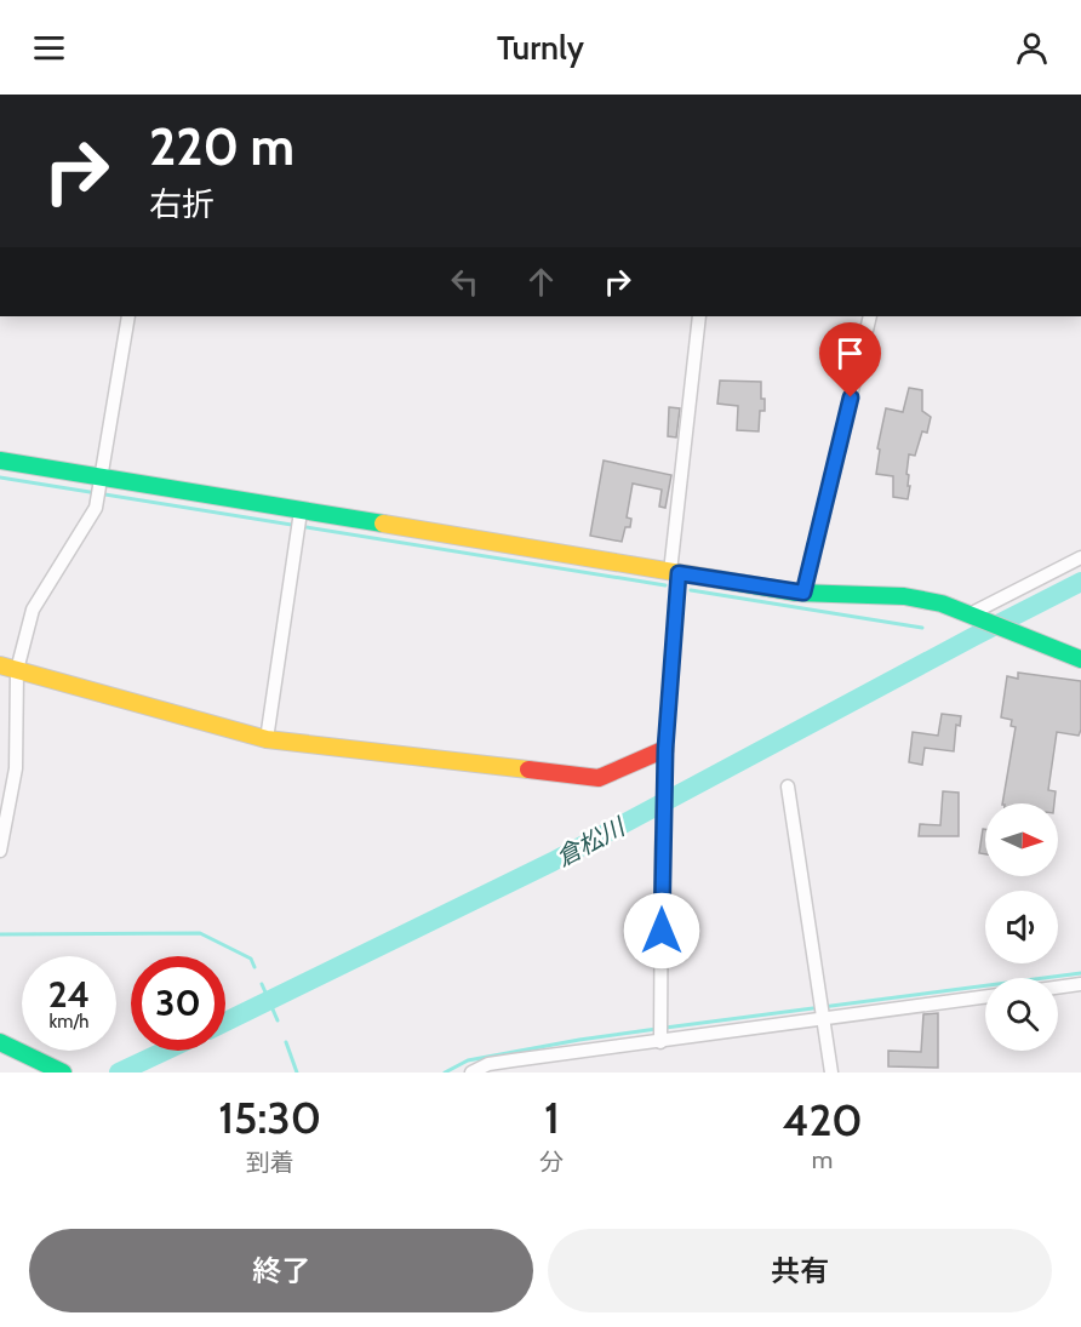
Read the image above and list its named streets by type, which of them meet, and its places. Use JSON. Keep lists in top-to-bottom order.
{
  "water": ["倉松川"],
  "north": "right",
  "page": {
    "header": "Turnly",
    "turn": ["220 m", "右折"],
    "speed": "24 km/h",
    "limit": "30",
    "eta": [
      "15:30",
      "到着",
      "1",
      "分",
      "420",
      "m"
    ],
    "buttons": ["終了", "共有"]
  }
}
